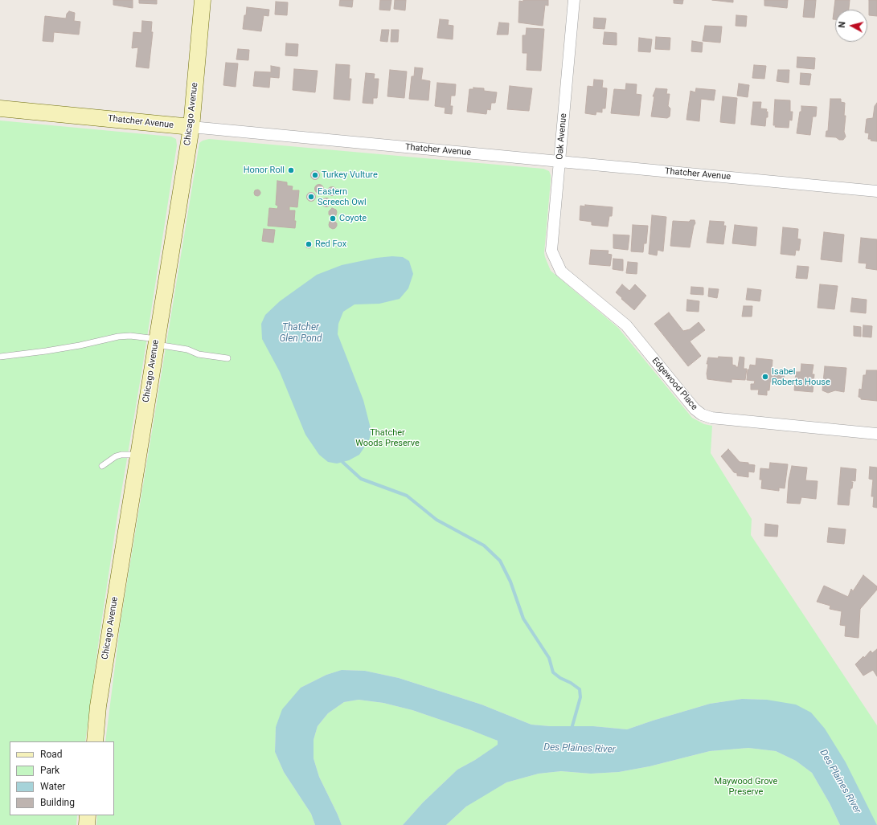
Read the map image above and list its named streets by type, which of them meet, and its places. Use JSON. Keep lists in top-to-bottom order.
{
  "streets": {
    "main road": ["Chicago Avenue", "Thatcher Avenue"],
    "street": ["Oak Avenue", "Edgewood Place"]
  },
  "crossings": [
    ["Chicago Avenue", "Thatcher Avenue"],
    ["Thatcher Avenue", "Oak Avenue"],
    ["Oak Avenue", "Edgewood Place"]
  ],
  "water": ["Thatcher Glen Pond", "Des Plaines River"],
  "parks": ["Thatcher Woods Preserve", "Maywood Grove Preserve"],
  "places": [
    "Honor Roll",
    "Turkey Vulture",
    "Eastern Screech Owl",
    "Coyote",
    "Red Fox",
    "Isabel Roberts House"
  ],
  "legend": [
    "Road",
    "Park",
    "Water",
    "Building"
  ],
  "north": "left"
}
